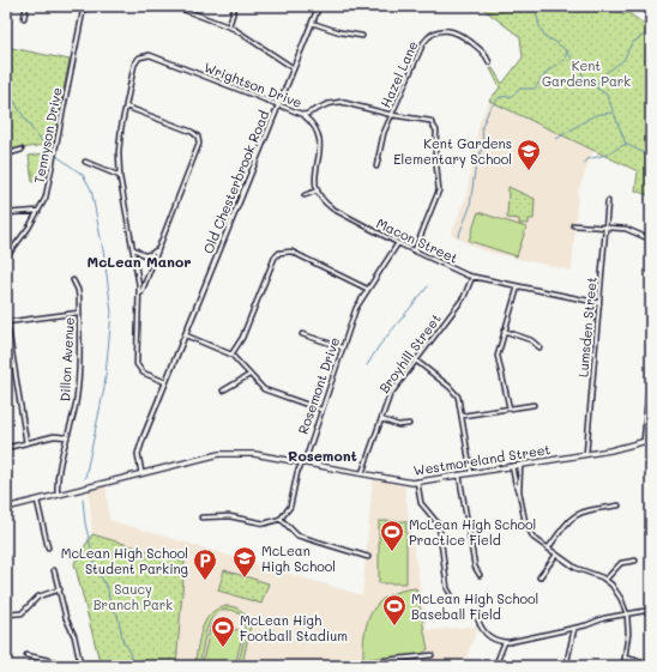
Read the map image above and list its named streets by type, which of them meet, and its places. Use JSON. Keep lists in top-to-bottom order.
{
  "streets": {
    "main road": ["Westmoreland Street"],
    "street": [
      "Hazel Lane",
      "Wrightson Drive",
      "Tennyson Drive",
      "Old Chesterbrook Road",
      "Macon Street",
      "Lumsden Street",
      "Broyhill Street",
      "Dillon Avenue",
      "Rosemont Drive"
    ]
  },
  "crossings": [
    ["Hazel Lane", "Wrightson Drive"],
    ["Wrightson Drive", "Old Chesterbrook Road"],
    ["Old Chesterbrook Road", "Westmoreland Street"],
    ["Macon Street", "Lumsden Street"],
    ["Macon Street", "Broyhill Street"],
    ["Macon Street", "Rosemont Drive"],
    ["Lumsden Street", "Westmoreland Street"],
    ["Broyhill Street", "Westmoreland Street"],
    ["Dillon Avenue", "Westmoreland Street"],
    ["Rosemont Drive", "Westmoreland Street"]
  ],
  "districts": ["McLean Manor", "Rosemont"],
  "parks": ["Kent Gardens Park", "Saucy Branch Park"],
  "places": {
    "school or university": ["Kent Gardens Elementary School", "McLean High School"],
    "sports": ["McLean High School Practice Field", "McLean High School Baseball Field", "McLean High Football Stadium"],
    "parking": ["McLean High School Student Parking"]
  }
}
